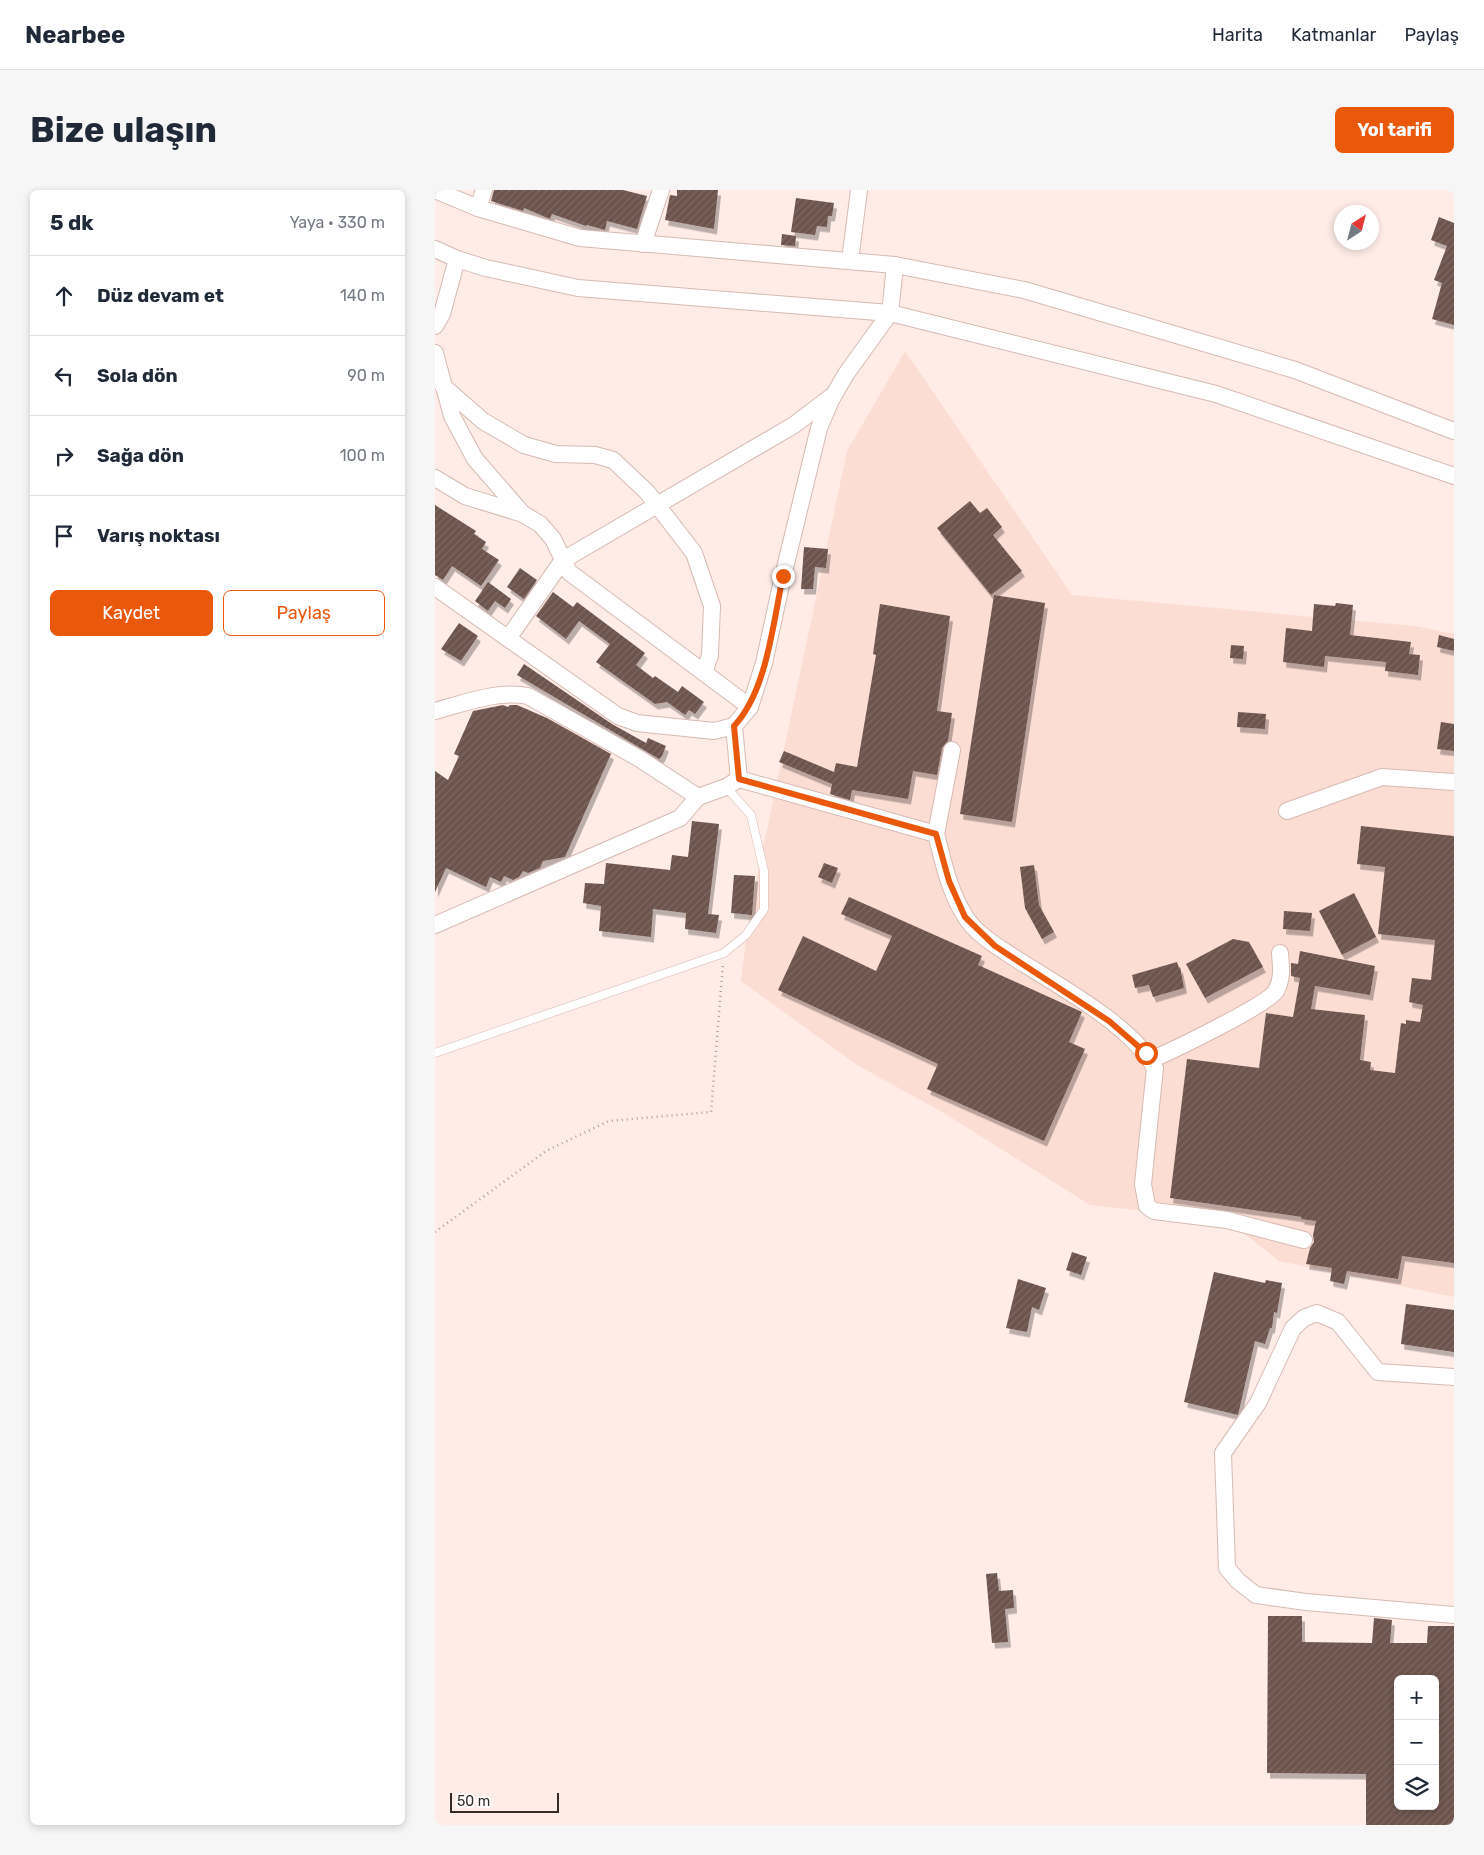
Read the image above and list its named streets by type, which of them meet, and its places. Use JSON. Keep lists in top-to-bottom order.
{
  "scale_bar": "50 m",
  "north": "top right",
  "page": {
    "header": "Nearbee",
    "nav": ["Harita", "Katmanlar", "Paylaş"],
    "buttons": [
      "Yol tarifi",
      ["Kaydet", "Paylaş"]
    ],
    "title": "Bize ulaşın",
    "heading": ["5 dk", "Yaya · 330 m"],
    "list": [
      ["Düz devam et", "140 m"],
      ["Sola dön", "90 m"],
      ["Sağa dön", "100 m"],
      "Varış noktası"
    ],
    "map_buttons": ["+", "−"],
    "scale": "50 m"
  }
}
